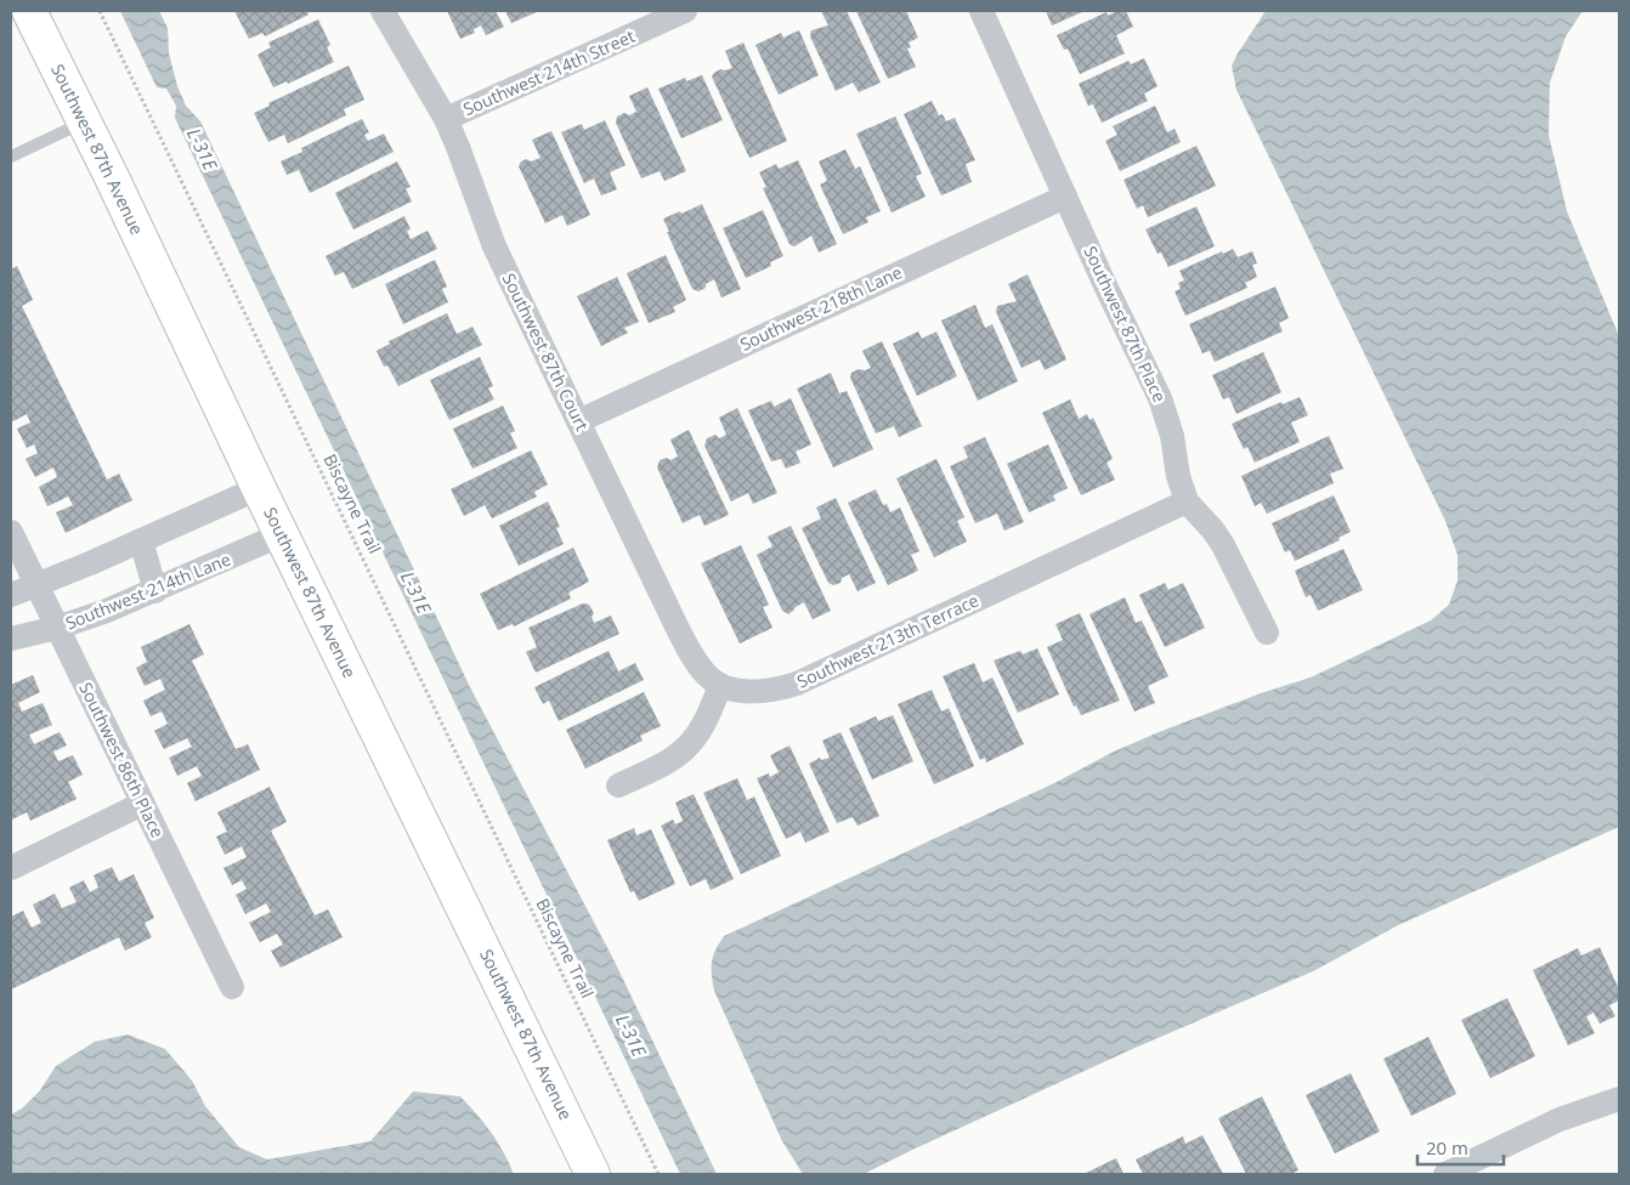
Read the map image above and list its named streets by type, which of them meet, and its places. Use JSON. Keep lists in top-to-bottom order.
{
  "streets": {
    "street": [
      "Southwest 214th Street",
      "Southwest 87th Avenue",
      "Southwest 218th Lane",
      "Southwest 87th Place",
      "Southwest 87th Court",
      "Southwest 214th Lane",
      "Southwest 213th Terrace",
      "Southwest 86th Place"
    ],
    "path": ["Biscayne Trail"]
  },
  "crossings": [
    ["Southwest 214th Street", "Southwest 87th Court"],
    ["Southwest 87th Avenue", "Southwest 214th Lane"],
    ["Southwest 218th Lane", "Southwest 87th Place"],
    ["Southwest 218th Lane", "Southwest 87th Court"],
    ["Southwest 87th Place", "Southwest 213th Terrace"],
    ["Southwest 87th Court", "Southwest 213th Terrace"],
    ["Southwest 214th Lane", "Southwest 86th Place"]
  ],
  "water": ["L-31E"],
  "scale_bar": "20 m"
}
